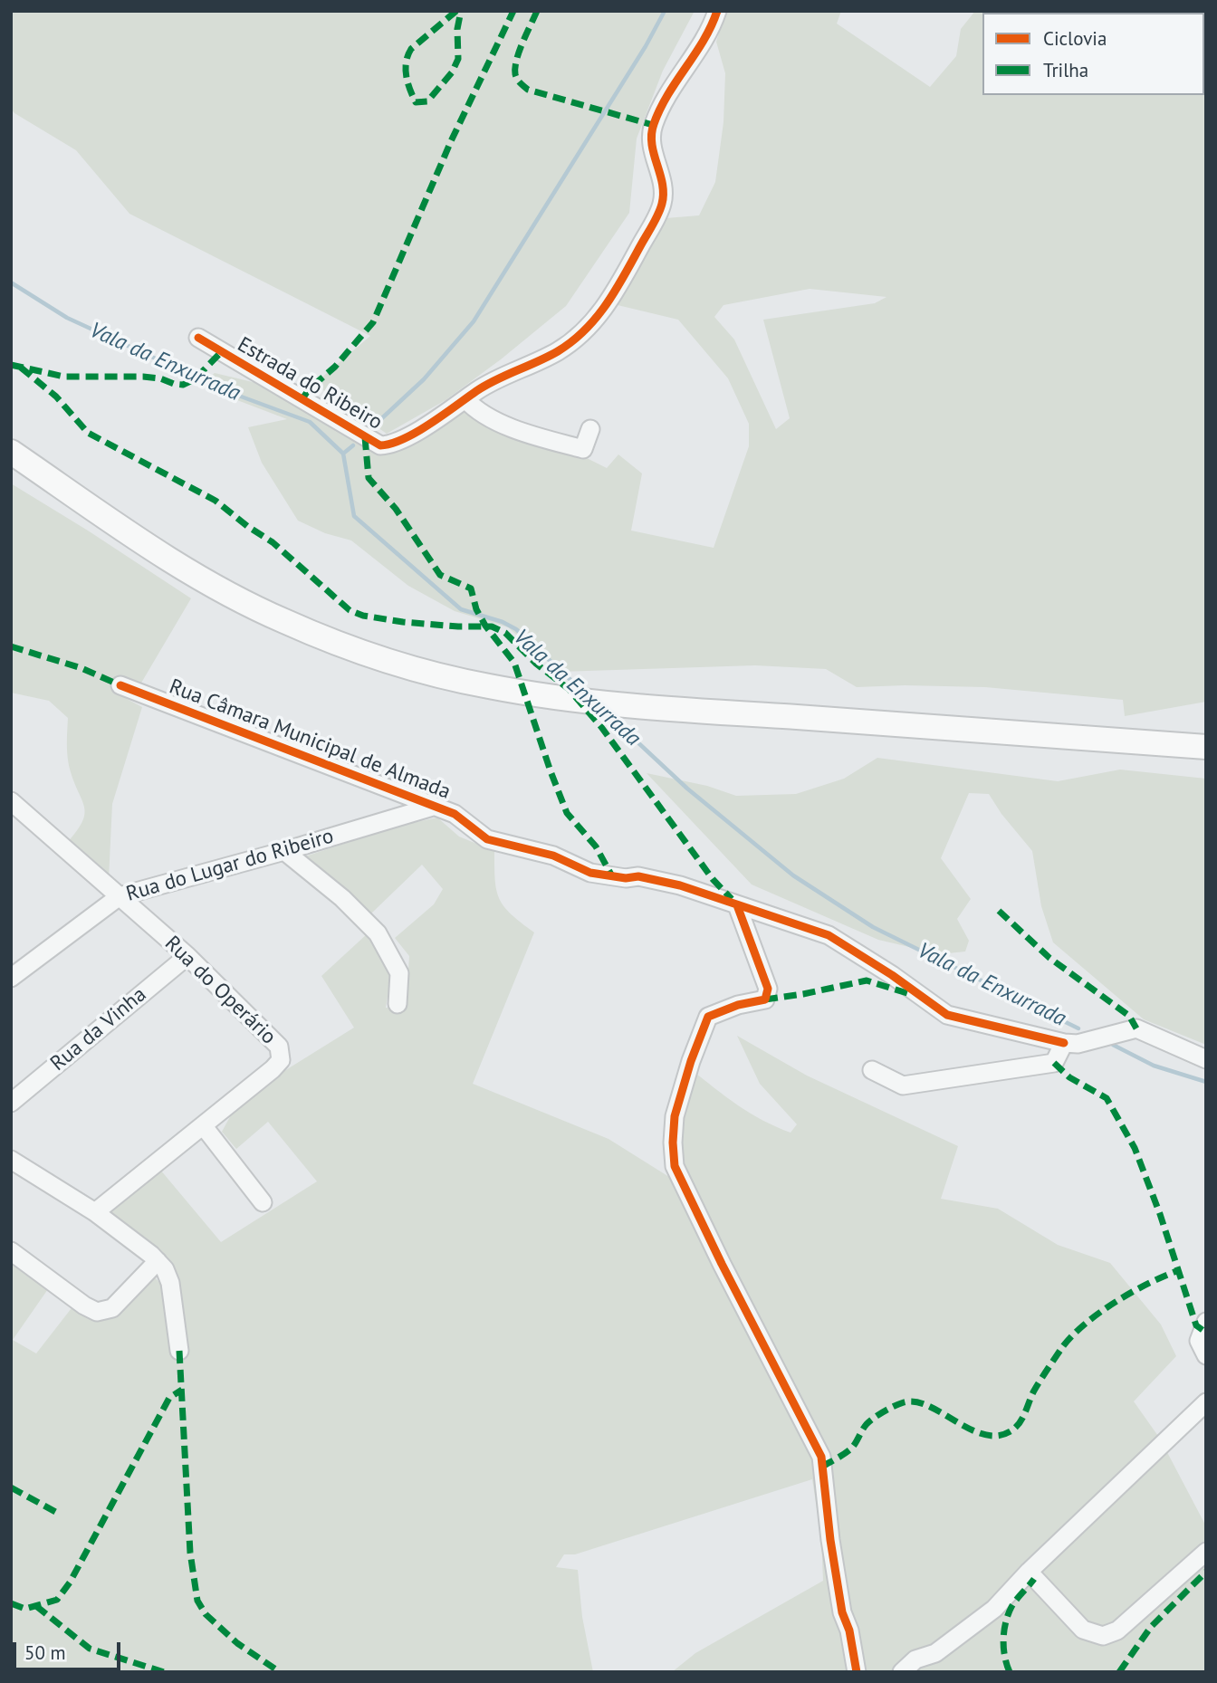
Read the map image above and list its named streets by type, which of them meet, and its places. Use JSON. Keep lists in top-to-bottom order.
{
  "streets": {
    "street": [
      "Estrada do Ribeiro",
      "Rua Câmara Municipal de Almada",
      "Rua do Lugar do Ribeiro",
      "Rua do Operário",
      "Rua da Vinha"
    ]
  },
  "crossings": [
    ["Rua Câmara Municipal de Almada", "Rua do Lugar do Ribeiro"],
    ["Rua do Lugar do Ribeiro", "Rua do Operário"],
    ["Rua do Operário", "Rua da Vinha"]
  ],
  "water": ["Vala da Enxurrada"],
  "legend": ["Ciclovia", "Trilha"],
  "scale_bar": "50 m"
}
